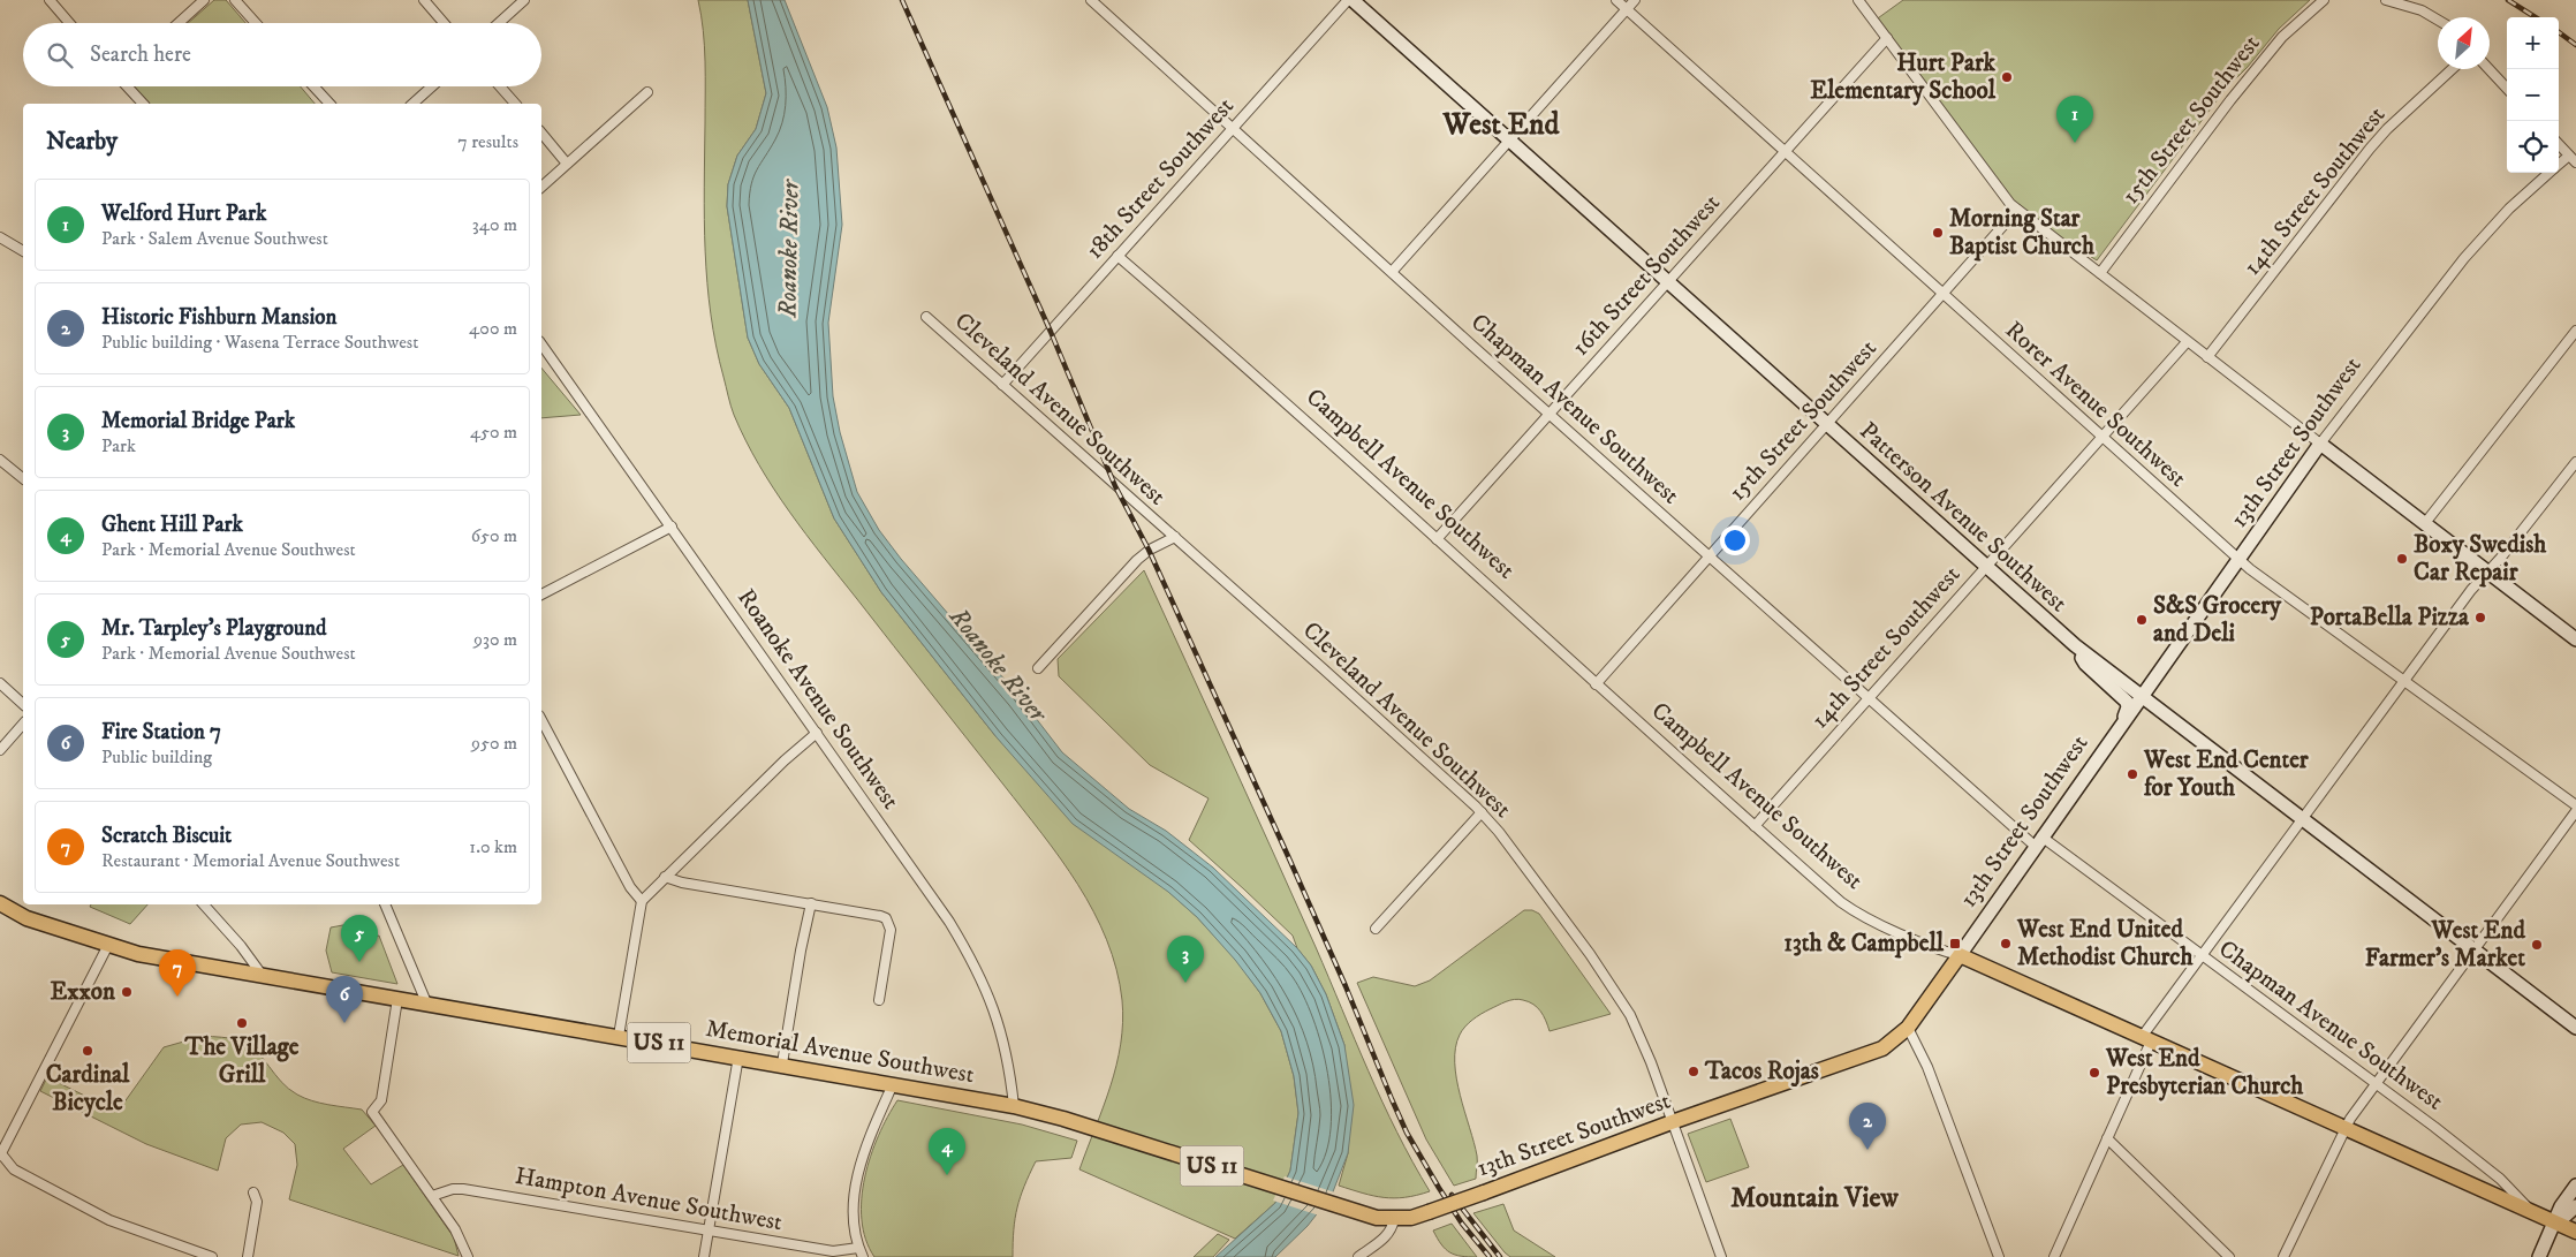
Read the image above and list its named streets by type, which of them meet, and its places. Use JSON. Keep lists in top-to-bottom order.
{
  "streets": {
    "main road": [
      "13th Street Southwest",
      "Campbell Avenue Southwest",
      "Patterson Avenue Southwest",
      "US 11",
      "Memorial Avenue Southwest"
    ],
    "street": [
      "15th Street Southwest",
      "18th Street Southwest",
      "14th Street Southwest",
      "16th Street Southwest",
      "Rorer Avenue Southwest",
      "Cleveland Avenue Southwest",
      "Chapman Avenue Southwest",
      "Roanoke Avenue Southwest",
      "Hampton Avenue Southwest"
    ]
  },
  "crossings": [
    ["15th Street Southwest", "Rorer Avenue Southwest"],
    ["15th Street Southwest", "Chapman Avenue Southwest"],
    ["15th Street Southwest", "Campbell Avenue Southwest"],
    ["15th Street Southwest", "Patterson Avenue Southwest"],
    ["18th Street Southwest", "Cleveland Avenue Southwest"],
    ["18th Street Southwest", "Chapman Avenue Southwest"],
    ["18th Street Southwest", "Campbell Avenue Southwest"],
    ["18th Street Southwest", "Patterson Avenue Southwest"],
    ["14th Street Southwest", "Rorer Avenue Southwest"],
    ["14th Street Southwest", "Chapman Avenue Southwest"],
    ["14th Street Southwest", "Campbell Avenue Southwest"],
    ["14th Street Southwest", "Patterson Avenue Southwest"],
    ["16th Street Southwest", "Rorer Avenue Southwest"],
    ["16th Street Southwest", "Chapman Avenue Southwest"],
    ["16th Street Southwest", "Campbell Avenue Southwest"],
    ["16th Street Southwest", "Patterson Avenue Southwest"],
    ["Rorer Avenue Southwest", "13th Street Southwest"],
    ["Cleveland Avenue Southwest", "13th Street Southwest"],
    ["Chapman Avenue Southwest", "13th Street Southwest"],
    ["Chapman Avenue Southwest", "Campbell Avenue Southwest"],
    ["13th Street Southwest", "Campbell Avenue Southwest"],
    ["13th Street Southwest", "Patterson Avenue Southwest"],
    ["13th Street Southwest", "Memorial Avenue Southwest"],
    ["Roanoke Avenue Southwest", "Memorial Avenue Southwest"]
  ],
  "districts": ["West End", "Mountain View"],
  "water": ["Roanoke River"],
  "places": {
    "other": [
      "Hurt Park Elementary School",
      "Morning Star Baptist Church",
      "Boxy Swedish Car Repair",
      "PortaBella Pizza",
      "S&S Grocery and Deli",
      "West End Center for Youth",
      "West End United Methodist Church",
      "West End Farmer's Market",
      "Exxon",
      "The Village Grill",
      "Cardinal Bicycle",
      "Tacos Rojas",
      "West End Presbyterian Church"
    ],
    "transit": ["13th & Campbell"]
  },
  "north": "top right",
  "page": {
    "map_buttons": ["+", "−"],
    "search": "Search here",
    "pins": [
      "1",
      "5",
      "3",
      "7",
      "6",
      "2",
      "4"
    ],
    "heading": ["Nearby", "7 results"],
    "list": [
      {
        "mark": "1",
        "name": "Welford Hurt Park",
        "note": "Park · Salem Avenue Southwest",
        "value": "340 m"
      },
      {
        "mark": "2",
        "name": "Historic Fishburn Mansion",
        "note": "Public building · Wasena Terrace Southwest",
        "value": "400 m"
      },
      {
        "mark": "3",
        "name": "Memorial Bridge Park",
        "note": "Park",
        "value": "450 m"
      },
      {
        "mark": "4",
        "name": "Ghent Hill Park",
        "note": "Park · Memorial Avenue Southwest",
        "value": "650 m"
      },
      {
        "mark": "5",
        "name": "Mr. Tarpley's Playground",
        "note": "Park · Memorial Avenue Southwest",
        "value": "930 m"
      },
      {
        "mark": "6",
        "name": "Fire Station 7",
        "note": "Public building",
        "value": "950 m"
      },
      {
        "mark": "7",
        "name": "Scratch Biscuit",
        "note": "Restaurant · Memorial Avenue Southwest",
        "value": "1.0 km"
      }
    ]
  }
}
